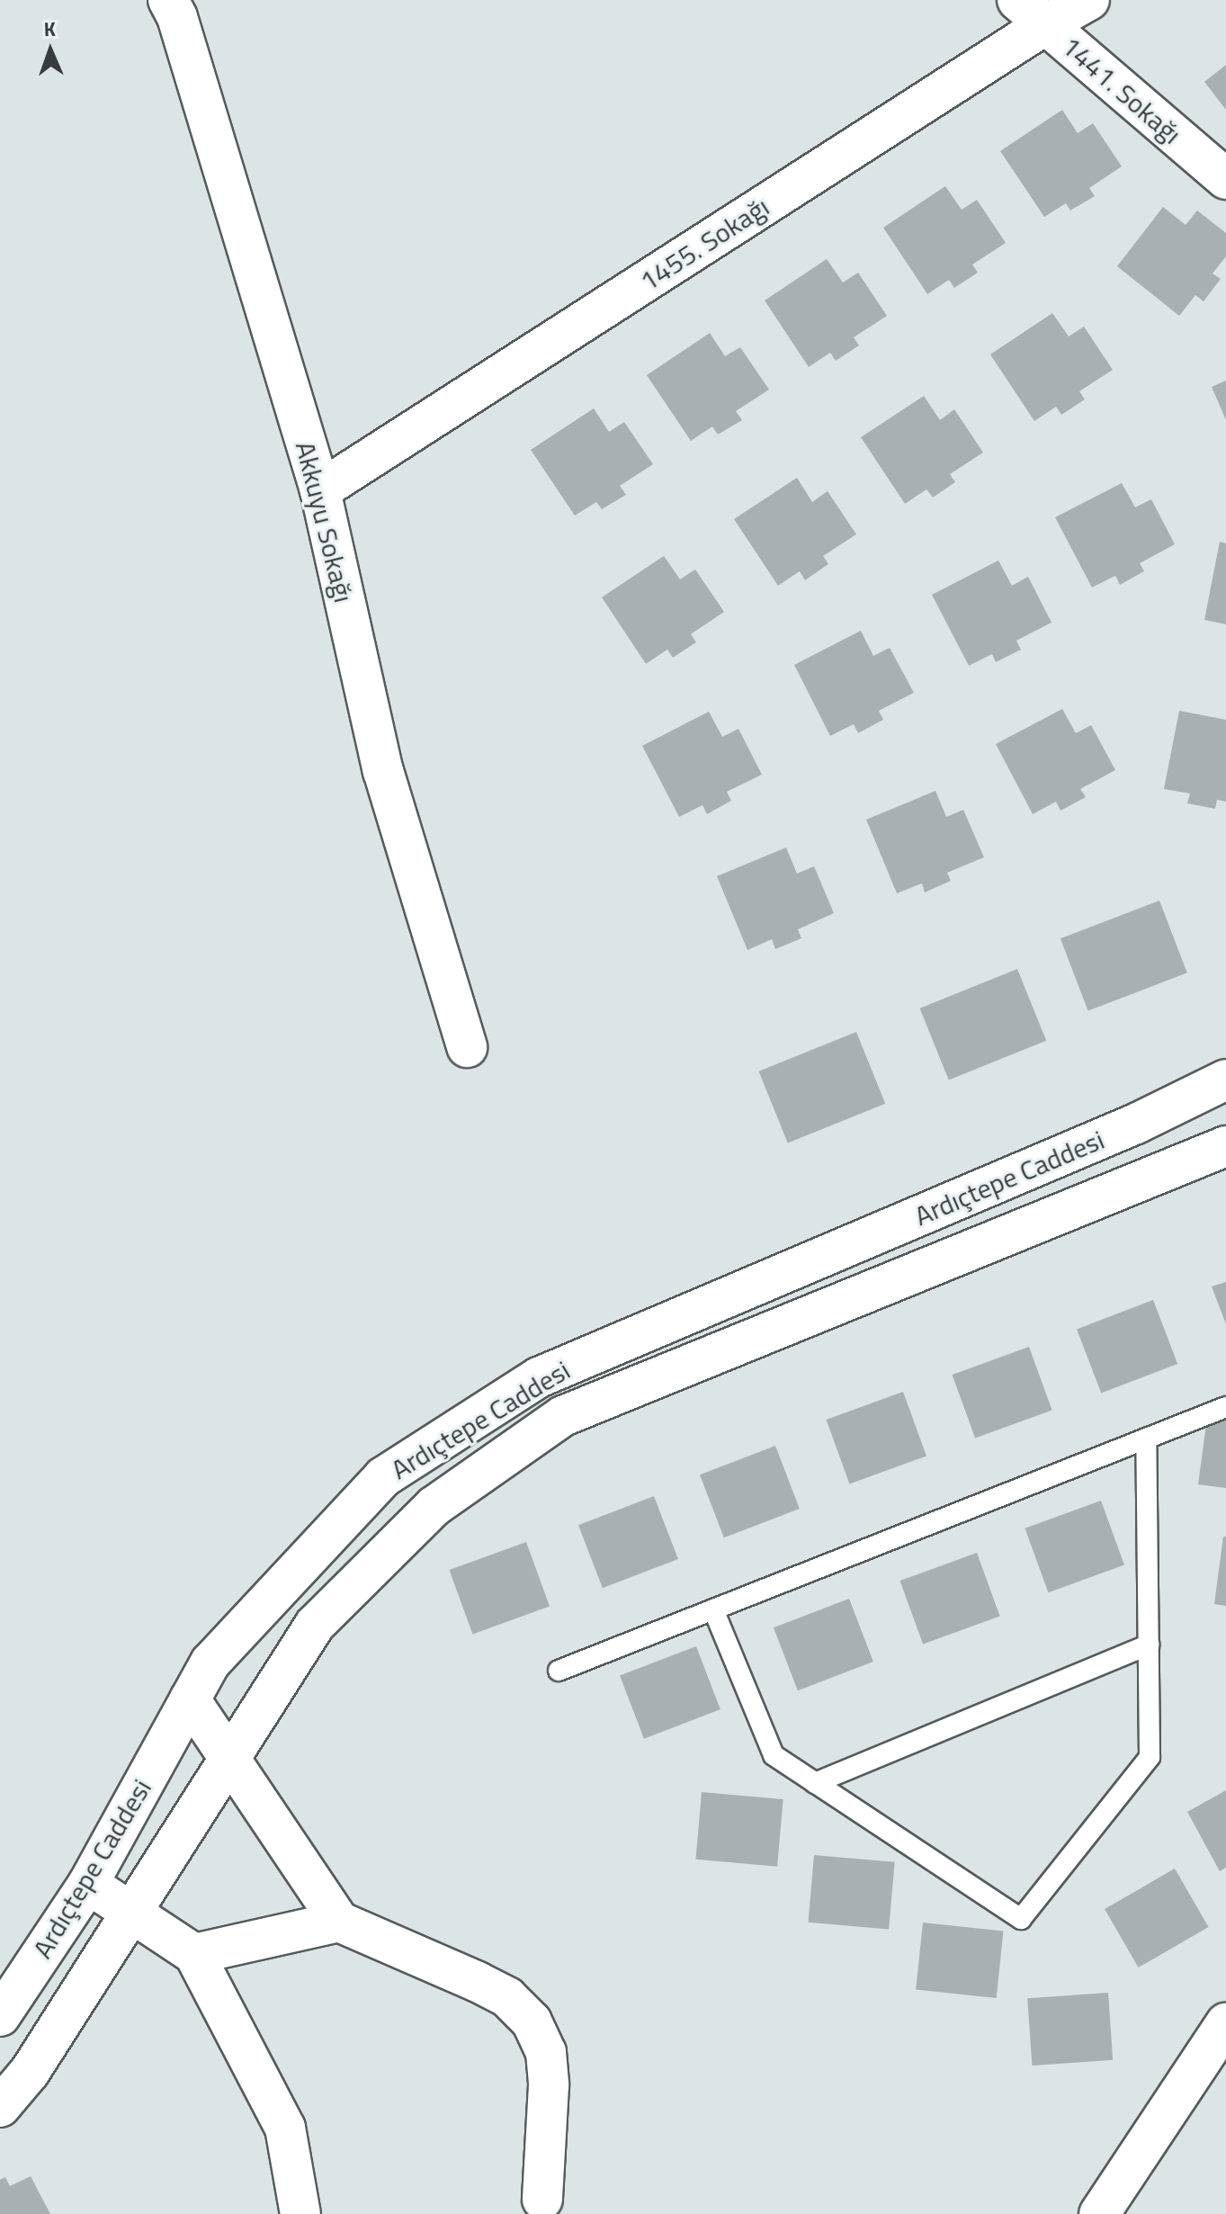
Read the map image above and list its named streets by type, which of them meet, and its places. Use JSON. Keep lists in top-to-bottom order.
{
  "streets": {
    "street": [
      "1441. Sokağı",
      "1455. Sokağı",
      "Akkuyu Sokağı",
      "Ardıçtepe Caddesi"
    ]
  },
  "crossings": [
    ["1441. Sokağı", "1455. Sokağı"],
    ["1455. Sokağı", "Akkuyu Sokağı"]
  ],
  "north": "top"
}
